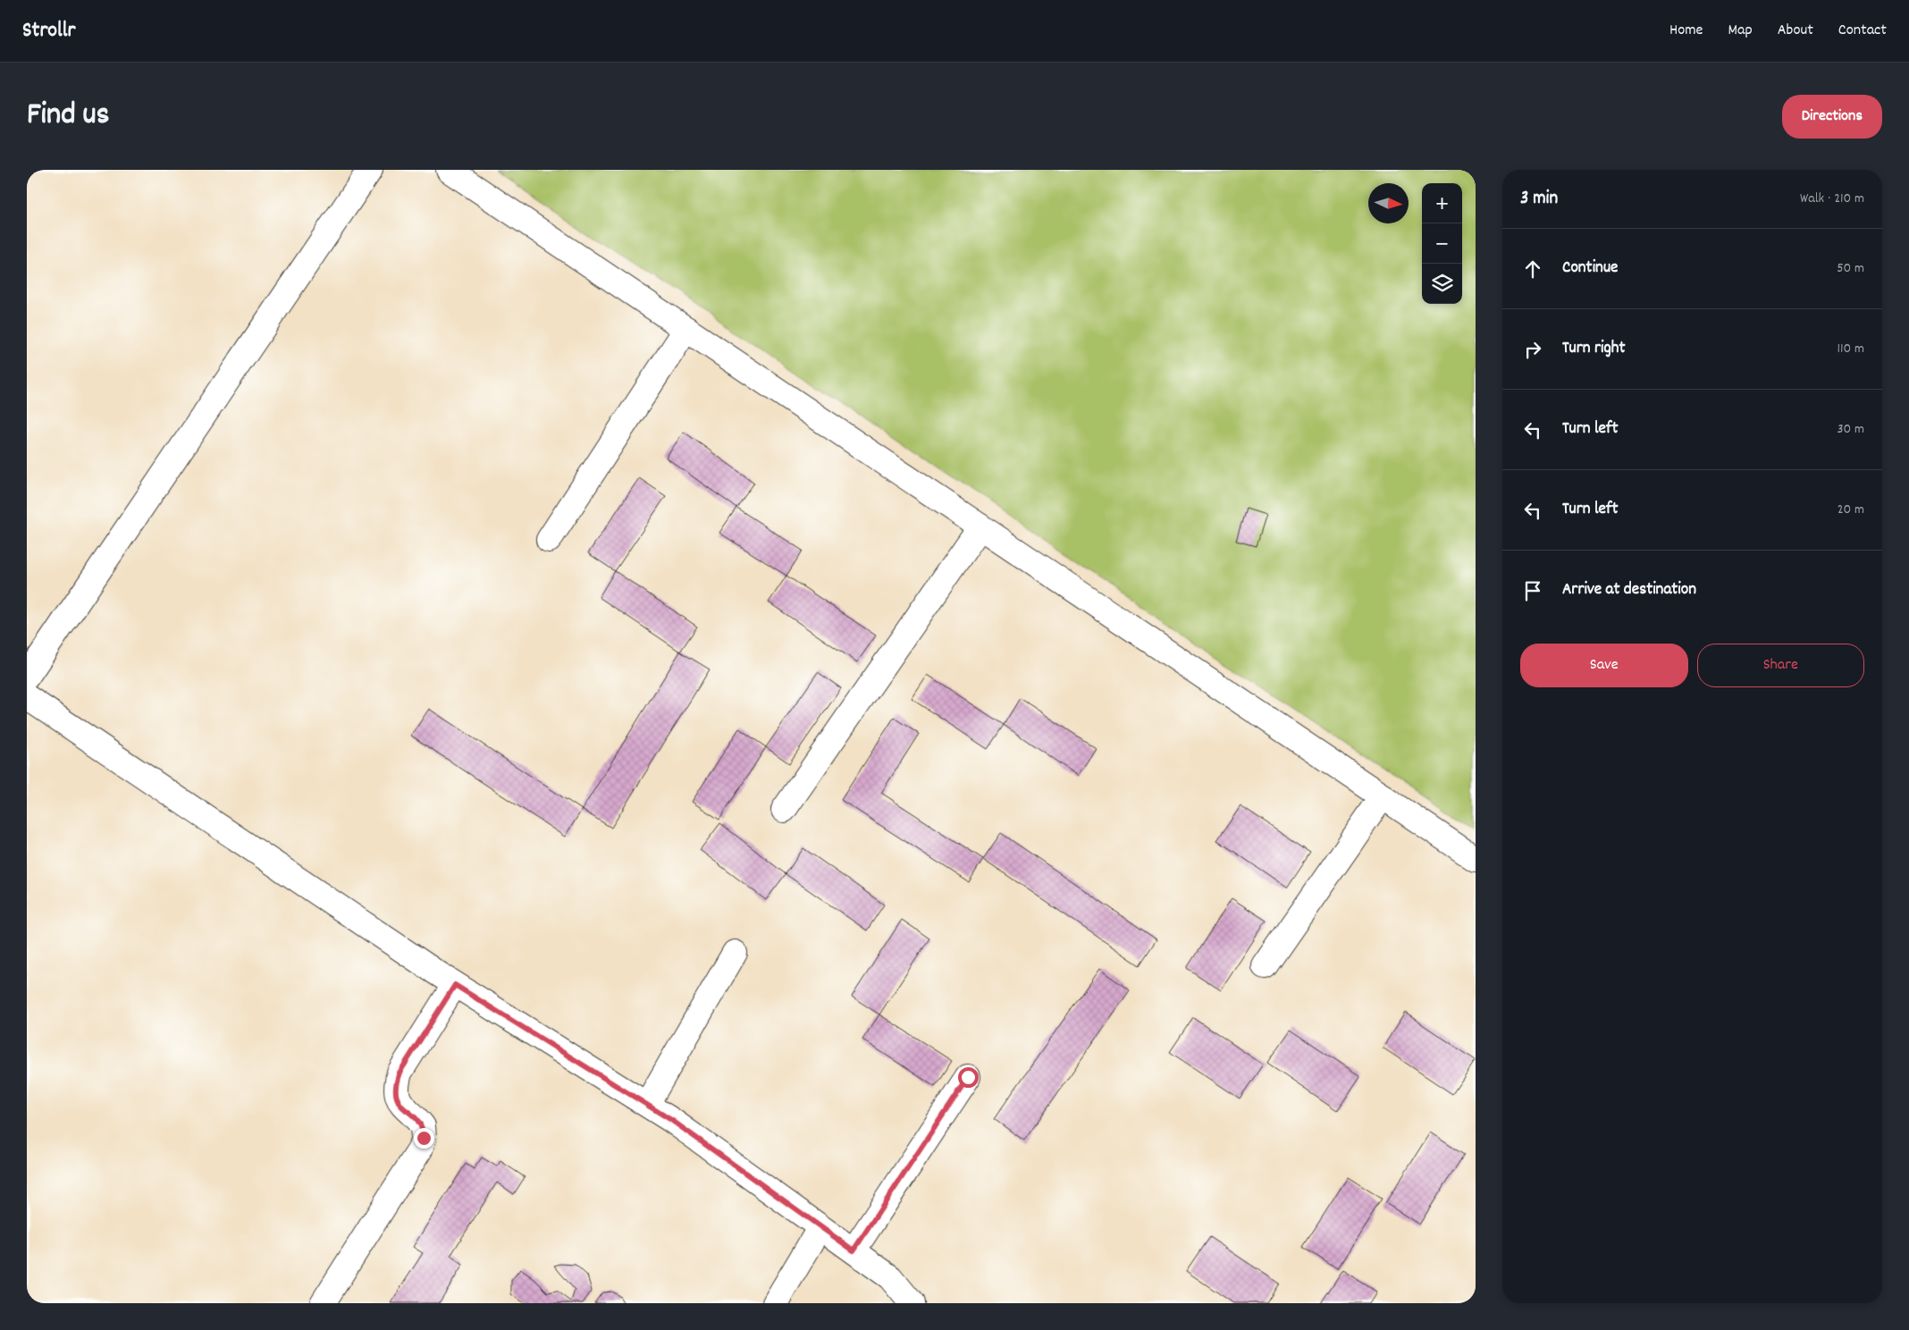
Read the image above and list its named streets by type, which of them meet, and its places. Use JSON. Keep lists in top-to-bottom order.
{
  "north": "right",
  "page": {
    "header": "Strollr",
    "nav": [
      "Home",
      "Map",
      "About",
      "Contact"
    ],
    "title": "Find us",
    "buttons": [
      "Directions",
      ["Save", "Share"]
    ],
    "heading": ["3 min", "Walk · 210 m"],
    "map_buttons": ["+", "−"],
    "list": [
      ["Continue", "50 m"],
      ["Turn right", "110 m"],
      ["Turn left", "30 m"],
      ["Turn left", "20 m"],
      "Arrive at destination"
    ]
  }
}
